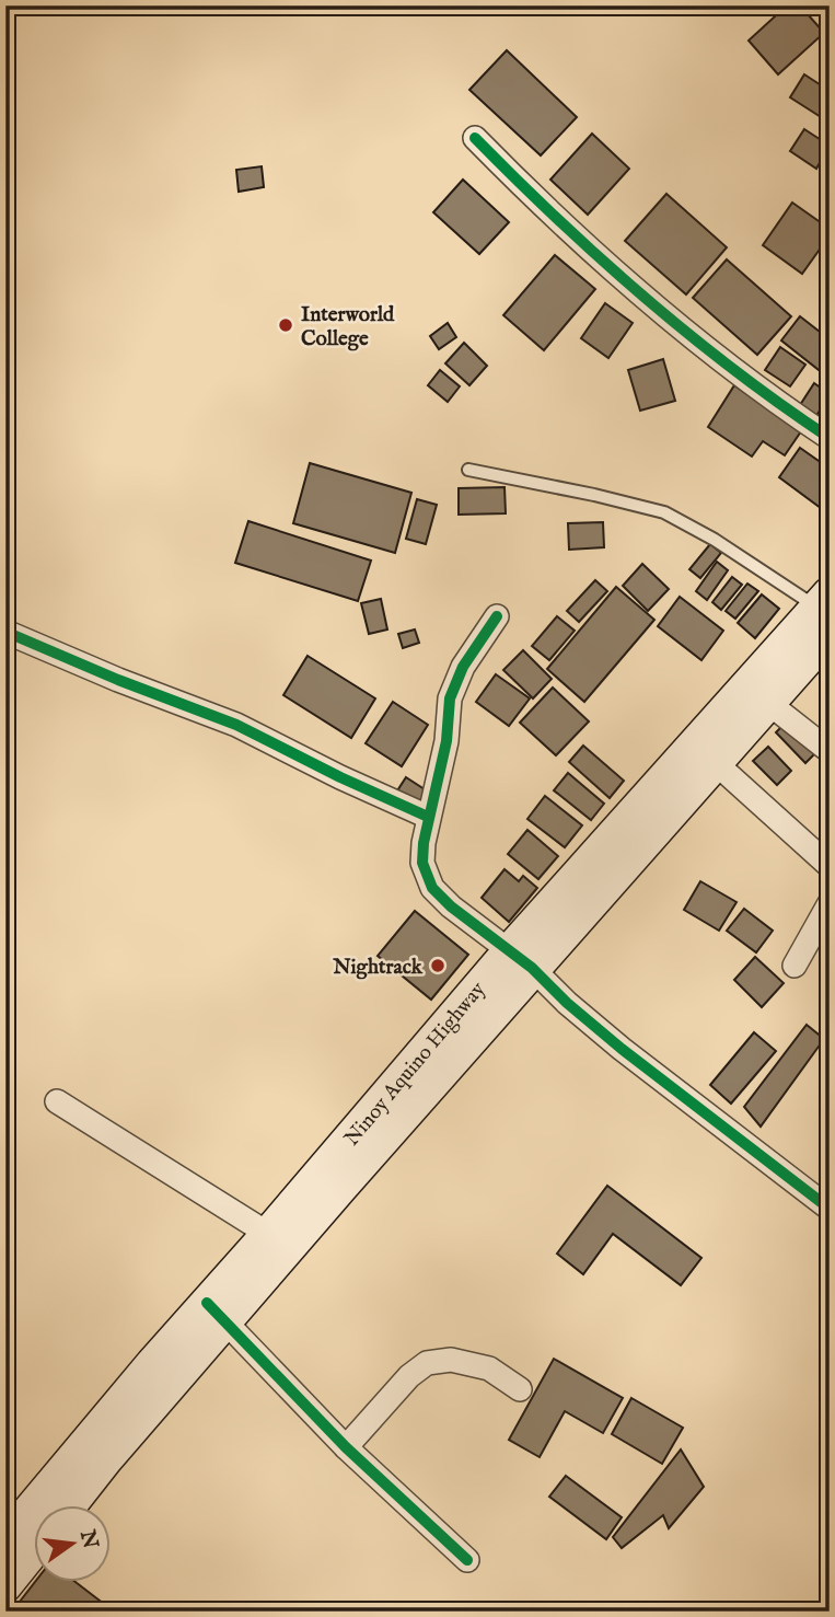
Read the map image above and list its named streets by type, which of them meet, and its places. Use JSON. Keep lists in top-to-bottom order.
{
  "streets": {
    "main road": ["Ninoy Aquino Highway"]
  },
  "places": ["Interworld College", "Nightrack"],
  "north": "right"
}
